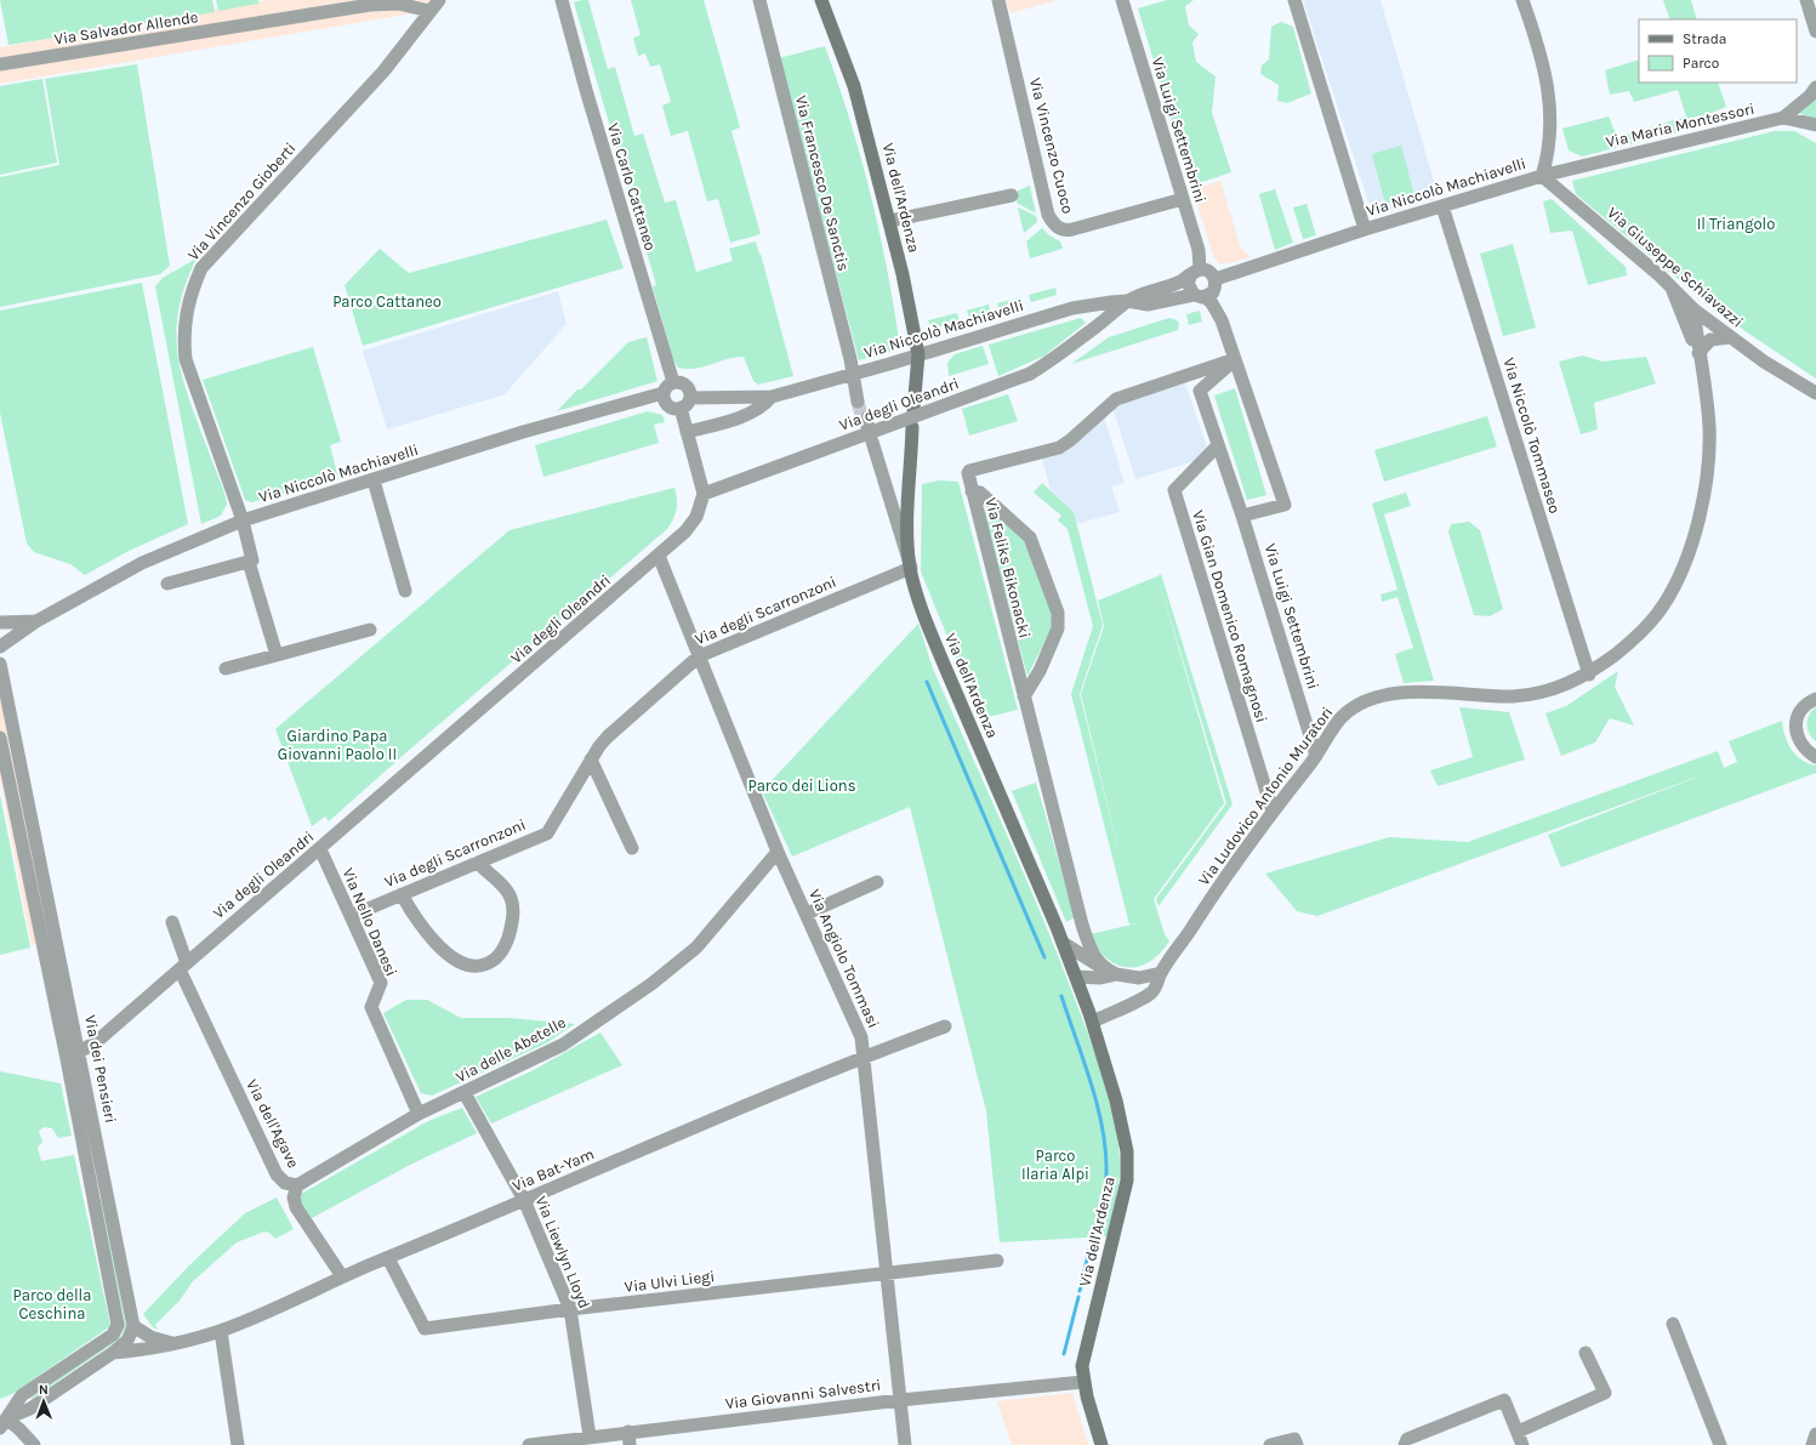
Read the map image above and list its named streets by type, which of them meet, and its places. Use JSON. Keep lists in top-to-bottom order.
{
  "streets": {
    "main road": ["Via dell'Ardenza"],
    "street": [
      "Via Salvador Allende",
      "Via Maria Montessori",
      "Via Luigi Settembrini",
      "Via Vincenzo Cuoco",
      "Via Francesco De Sanctis",
      "Via Carlo Cattaneo",
      "Via Niccolò Machiavelli",
      "Via Vincenzo Gioberti",
      "Via Giuseppe Schiavazzi",
      "Via degli Oleandri",
      "Via Niccolò Tommaseo",
      "Via Feliks Bikonacki",
      "Via degli Scarronzoni",
      "Via Gian Domenico Romagnosi",
      "Via Ludovico Antonio Muratori",
      "Via Nello Danesi",
      "Via Angiolo Tommasi",
      "Via delle Abetelle",
      "Via dei Pensieri",
      "Via dell'Agave",
      "Via Bat-Yam",
      "Via Liewlyn Lloyd",
      "Via Ulvi Liegi",
      "Via Giovanni Salvestri"
    ]
  },
  "crossings": [
    ["Via Salvador Allende", "Via Vincenzo Gioberti"],
    ["Via Maria Montessori", "Via Niccolò Machiavelli"],
    ["Via Maria Montessori", "Via Giuseppe Schiavazzi"],
    ["Via Luigi Settembrini", "Via Vincenzo Cuoco"],
    ["Via Luigi Settembrini", "Via Niccolò Machiavelli"],
    ["Via Luigi Settembrini", "Via Gian Domenico Romagnosi"],
    ["Via Luigi Settembrini", "Via Ludovico Antonio Muratori"],
    ["Via Francesco De Sanctis", "Via Niccolò Machiavelli"],
    ["Via Carlo Cattaneo", "Via Niccolò Machiavelli"],
    ["Via Niccolò Machiavelli", "Via dell'Ardenza"],
    ["Via Niccolò Machiavelli", "Via Vincenzo Gioberti"],
    ["Via Niccolò Machiavelli", "Via Giuseppe Schiavazzi"],
    ["Via Niccolò Machiavelli", "Via degli Oleandri"],
    ["Via Niccolò Machiavelli", "Via Niccolò Tommaseo"],
    ["Via dell'Ardenza", "Via degli Scarronzoni"],
    ["Via dell'Ardenza", "Via Ludovico Antonio Muratori"],
    ["Via dell'Ardenza", "Via Giovanni Salvestri"],
    ["Via Giuseppe Schiavazzi", "Via Ludovico Antonio Muratori"],
    ["Via degli Oleandri", "Via Nello Danesi"],
    ["Via degli Oleandri", "Via Angiolo Tommasi"],
    ["Via degli Oleandri", "Via dei Pensieri"],
    ["Via degli Oleandri", "Via dell'Agave"],
    ["Via Niccolò Tommaseo", "Via Ludovico Antonio Muratori"],
    ["Via degli Scarronzoni", "Via Nello Danesi"],
    ["Via degli Scarronzoni", "Via Angiolo Tommasi"],
    ["Via Gian Domenico Romagnosi", "Via Ludovico Antonio Muratori"],
    ["Via Nello Danesi", "Via delle Abetelle"],
    ["Via Angiolo Tommasi", "Via delle Abetelle"],
    ["Via Angiolo Tommasi", "Via Bat-Yam"],
    ["Via Angiolo Tommasi", "Via Ulvi Liegi"],
    ["Via Angiolo Tommasi", "Via Giovanni Salvestri"],
    ["Via delle Abetelle", "Via dell'Agave"],
    ["Via delle Abetelle", "Via Liewlyn Lloyd"],
    ["Via dei Pensieri", "Via Bat-Yam"],
    ["Via dell'Agave", "Via Bat-Yam"],
    ["Via Bat-Yam", "Via Liewlyn Lloyd"],
    ["Via Bat-Yam", "Via Ulvi Liegi"],
    ["Via Liewlyn Lloyd", "Via Ulvi Liegi"],
    ["Via Liewlyn Lloyd", "Via Giovanni Salvestri"]
  ],
  "parks": [
    "Il Triangolo",
    "Parco Cattaneo",
    "Giardino Papa Giovanni Paolo II",
    "Parco dei Lions",
    "Parco Ilaria Alpi",
    "Parco della Ceschina"
  ],
  "legend": ["Strada", "Parco"],
  "north": "top"
}
